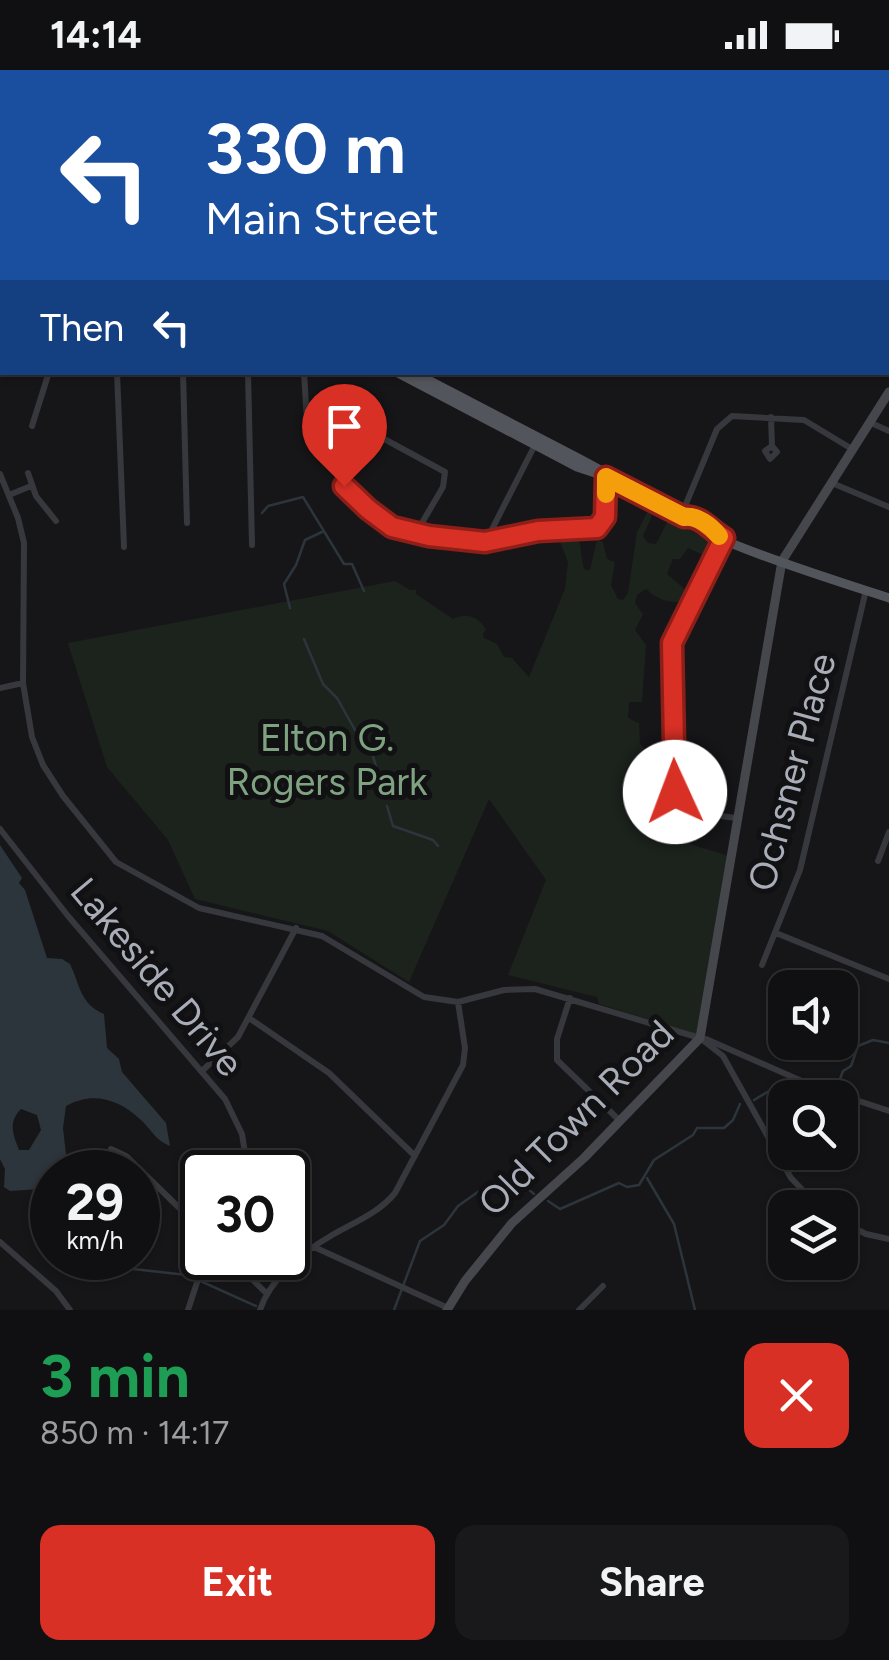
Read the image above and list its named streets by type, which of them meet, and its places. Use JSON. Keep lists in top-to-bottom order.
{
  "streets": {
    "main road": ["Old Town Road"],
    "street": ["Ochsner Place", "Lakeside Drive"]
  },
  "parks": ["Elton G. Rogers Park"],
  "page": {
    "status": "14:14",
    "turn": ["330 m", "Main Street"],
    "then": "Then",
    "speed": "29 km/h",
    "limit": "30",
    "heading": ["3 min", "850 m · 14:17"],
    "buttons": ["Exit", "Share"]
  }
}
